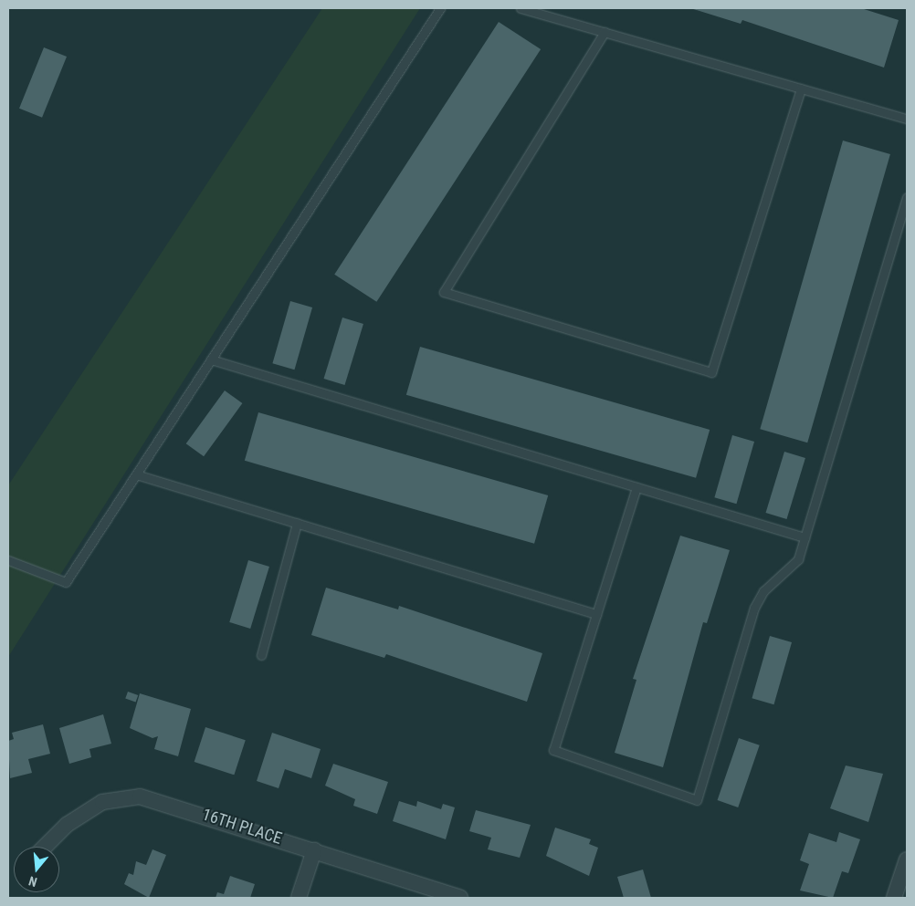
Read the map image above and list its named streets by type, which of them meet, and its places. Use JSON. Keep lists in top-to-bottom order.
{
  "streets": {
    "street": ["16TH PLACE"]
  },
  "north": "bottom"
}
